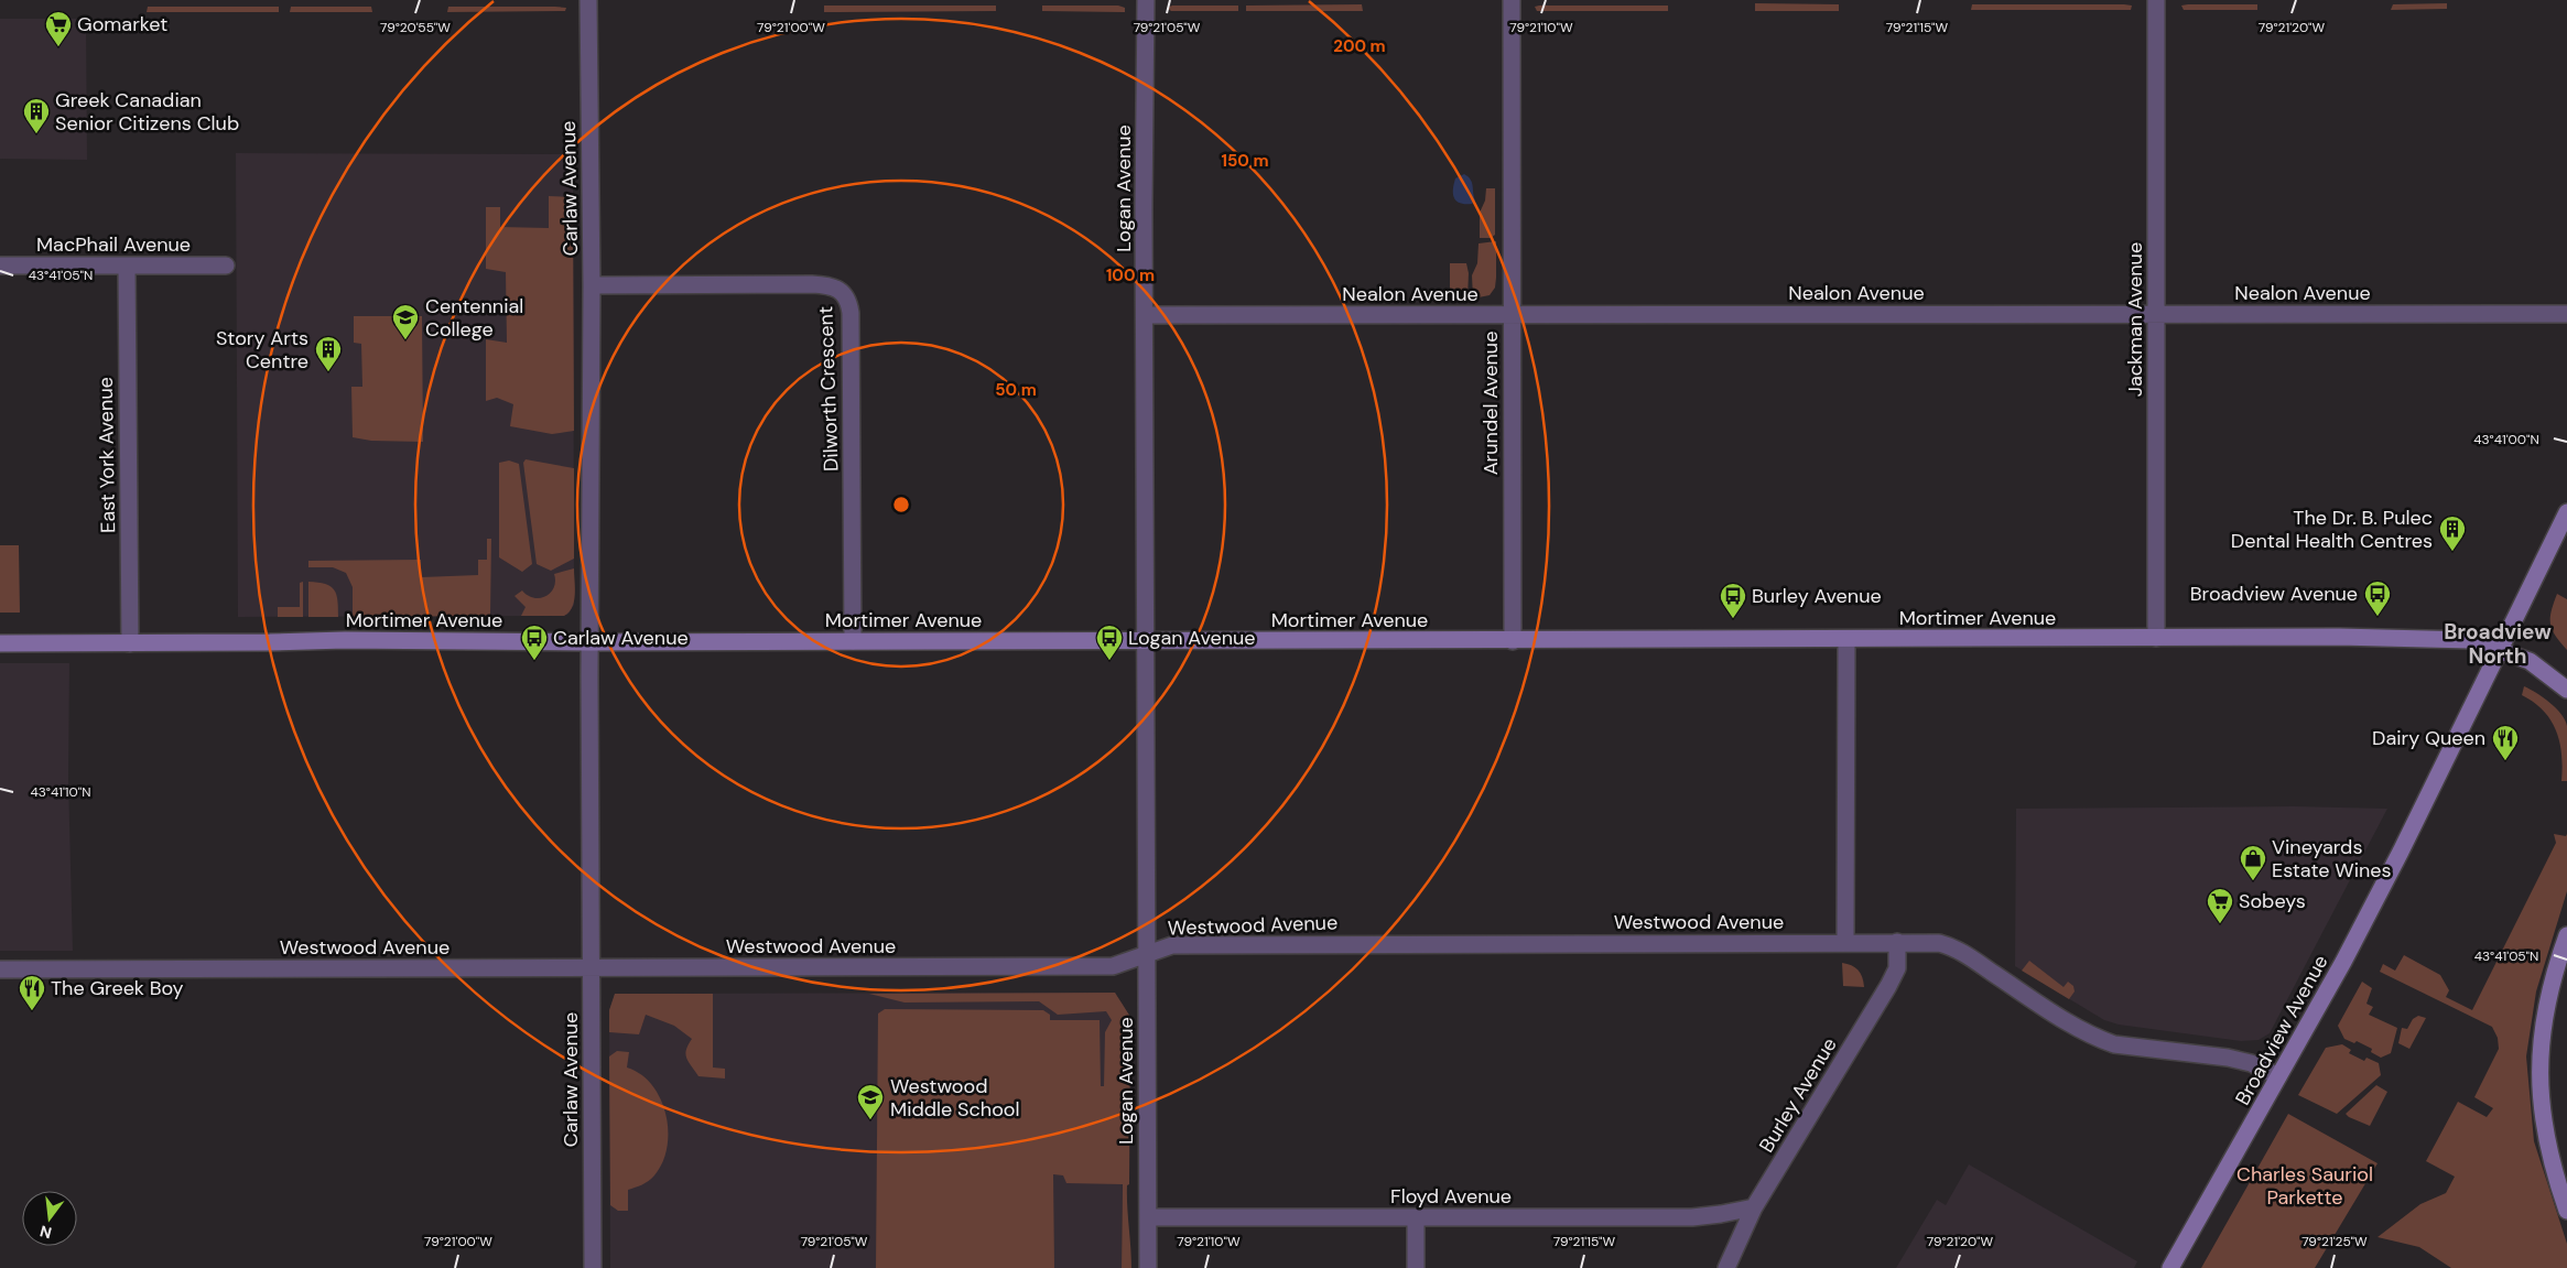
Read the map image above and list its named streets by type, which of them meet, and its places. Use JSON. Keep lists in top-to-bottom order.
{
  "streets": {
    "street": [
      "Carlaw Avenue",
      "Logan Avenue",
      "MacPhail Avenue",
      "Nealon Avenue",
      "Jackman Avenue",
      "Dilworth Crescent",
      "Arundel Avenue",
      "East York Avenue",
      "Mortimer Avenue",
      "Westwood Avenue",
      "Broadview Avenue",
      "Burley Avenue",
      "Floyd Avenue"
    ]
  },
  "crossings": [
    ["Carlaw Avenue", "Dilworth Crescent"],
    ["Carlaw Avenue", "Mortimer Avenue"],
    ["Carlaw Avenue", "Westwood Avenue"],
    ["Logan Avenue", "Nealon Avenue"],
    ["Logan Avenue", "Mortimer Avenue"],
    ["Logan Avenue", "Westwood Avenue"],
    ["Logan Avenue", "Floyd Avenue"],
    ["MacPhail Avenue", "East York Avenue"],
    ["Nealon Avenue", "Jackman Avenue"],
    ["Nealon Avenue", "Arundel Avenue"],
    ["Jackman Avenue", "Mortimer Avenue"],
    ["Dilworth Crescent", "Mortimer Avenue"],
    ["Arundel Avenue", "Mortimer Avenue"],
    ["East York Avenue", "Mortimer Avenue"],
    ["Mortimer Avenue", "Broadview Avenue"],
    ["Westwood Avenue", "Broadview Avenue"],
    ["Westwood Avenue", "Burley Avenue"],
    ["Burley Avenue", "Floyd Avenue"]
  ],
  "districts": ["Broadview North"],
  "parks": ["Charles Sauriol Parkette"],
  "places": {
    "supermarket": ["Gomarket", "Sobeys"],
    "building": ["Greek Canadian Senior Citizens Club", "Story Arts Centre", "The Dr. B. Pulec Dental Health Centres"],
    "school or university": ["Centennial College", "Westwood Middle School"],
    "bus stop": [
      "Broadview Avenue",
      "Burley Avenue",
      "Carlaw Avenue",
      "Logan Avenue"
    ],
    "restaurant": ["Dairy Queen", "The Greek Boy"],
    "shop": ["Vineyards Estate Wines"]
  },
  "north": "bottom",
  "coordinates": [
    "79°20'55\"W",
    "79°21'00\"W",
    "79°21'05\"W",
    "79°21'10\"W",
    "79°21'15\"W",
    "79°21'20\"W",
    "43°41'05\"N",
    "43°41'00\"N",
    "43°41'10\"N",
    "79°21'25\"W"
  ],
  "rings": [
    "200 m",
    "150 m",
    "100 m",
    "50 m"
  ]
}
